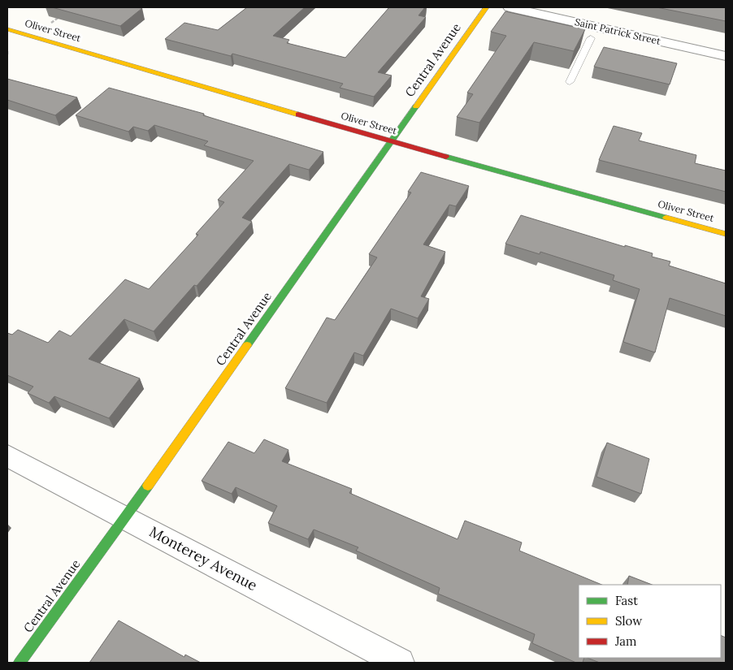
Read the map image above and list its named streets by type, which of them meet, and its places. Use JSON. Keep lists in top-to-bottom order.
{
  "streets": {
    "street": [
      "Oliver Street",
      "Saint Patrick Street",
      "Central Avenue",
      "Monterey Avenue"
    ]
  },
  "crossings": [
    ["Oliver Street", "Central Avenue"],
    ["Central Avenue", "Monterey Avenue"]
  ],
  "legend": ["Fast", "Slow", "Jam"]
}
